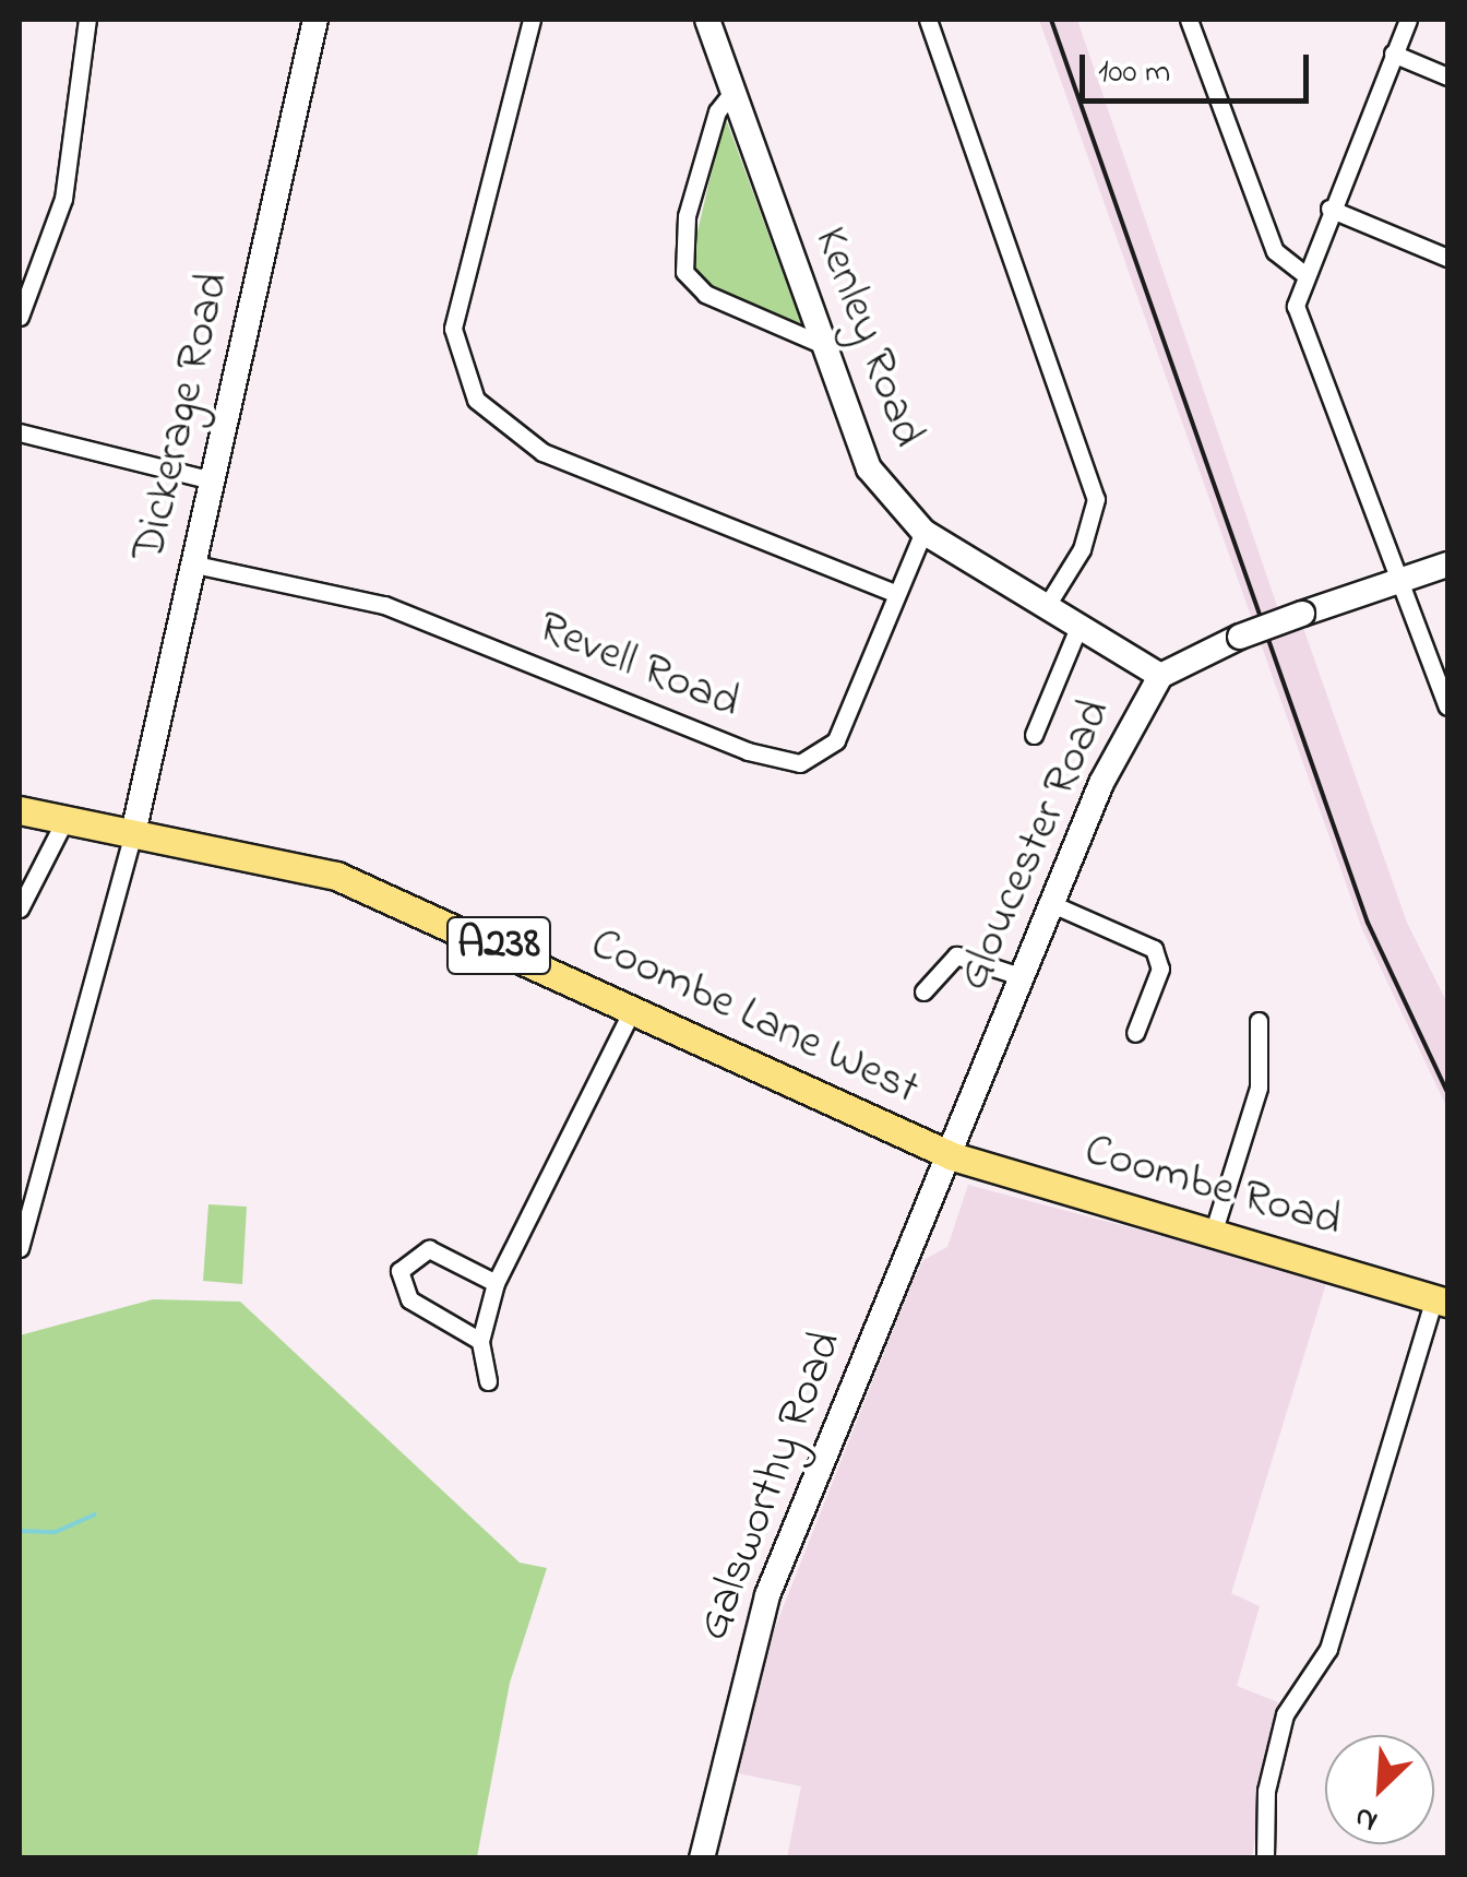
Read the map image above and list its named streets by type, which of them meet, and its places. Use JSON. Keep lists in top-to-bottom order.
{
  "streets": {
    "main road": ["A238", "Coombe Lane West", "Coombe Road"],
    "street": [
      "Kenley Road",
      "Dickerage Road",
      "Revell Road",
      "Gloucester Road",
      "Galsworthy Road"
    ]
  },
  "crossings": [
    ["Kenley Road", "Revell Road"],
    ["Kenley Road", "Gloucester Road"],
    ["Dickerage Road", "Revell Road"],
    ["Dickerage Road", "Coombe Lane West"],
    ["Gloucester Road", "Coombe Lane West"],
    ["Gloucester Road", "Coombe Road"],
    ["Gloucester Road", "Galsworthy Road"],
    ["Coombe Lane West", "Coombe Road"],
    ["Coombe Lane West", "Galsworthy Road"],
    ["Coombe Road", "Galsworthy Road"]
  ],
  "scale_bar": "100 m",
  "north": "bottom left"
}
